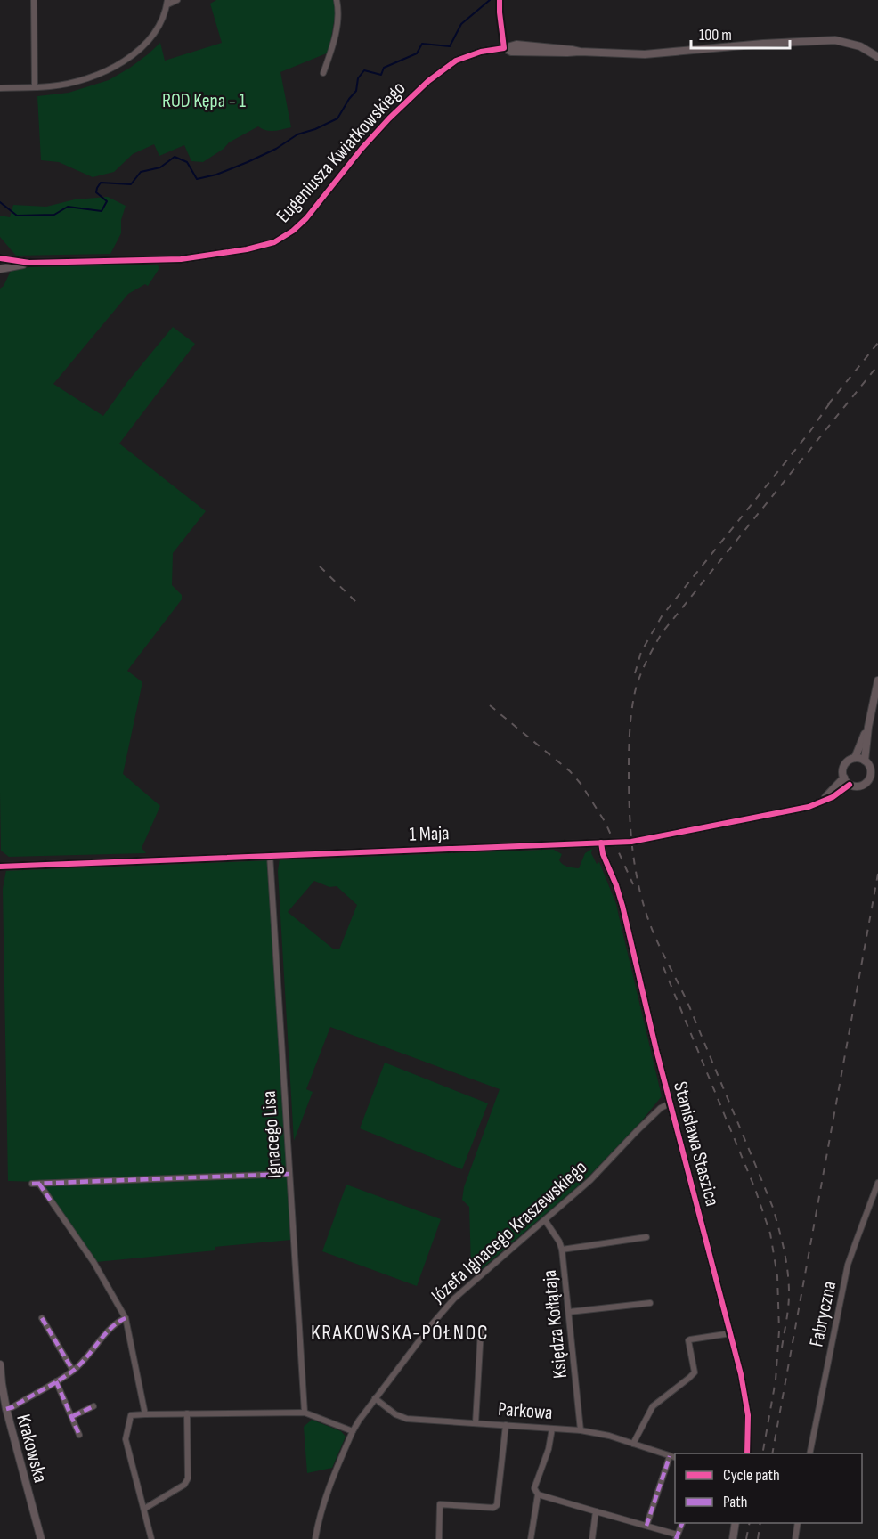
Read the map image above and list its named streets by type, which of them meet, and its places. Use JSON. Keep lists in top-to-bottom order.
{
  "streets": {
    "street": [
      "Eugeniusza Kwiatkowskiego",
      "1 Maja",
      "Ignacego Lisa",
      "Stanisława Staszica",
      "Józefa Ignacego Kraszewskiego",
      "Fabryczna",
      "Księdza Kołłątaja",
      "Parkowa",
      "Krakowska"
    ]
  },
  "crossings": [
    ["1 Maja", "Ignacego Lisa"],
    ["1 Maja", "Stanisława Staszica"],
    ["Stanisława Staszica", "Józefa Ignacego Kraszewskiego"],
    ["Józefa Ignacego Kraszewskiego", "Księdza Kołłątaja"],
    ["Józefa Ignacego Kraszewskiego", "Parkowa"],
    ["Księdza Kołłątaja", "Parkowa"]
  ],
  "districts": ["KRAKOWSKA-PÓŁNOC"],
  "parks": ["ROD Kępa - 1"],
  "legend": ["Cycle path", "Path"],
  "scale_bar": "100 m"
}
